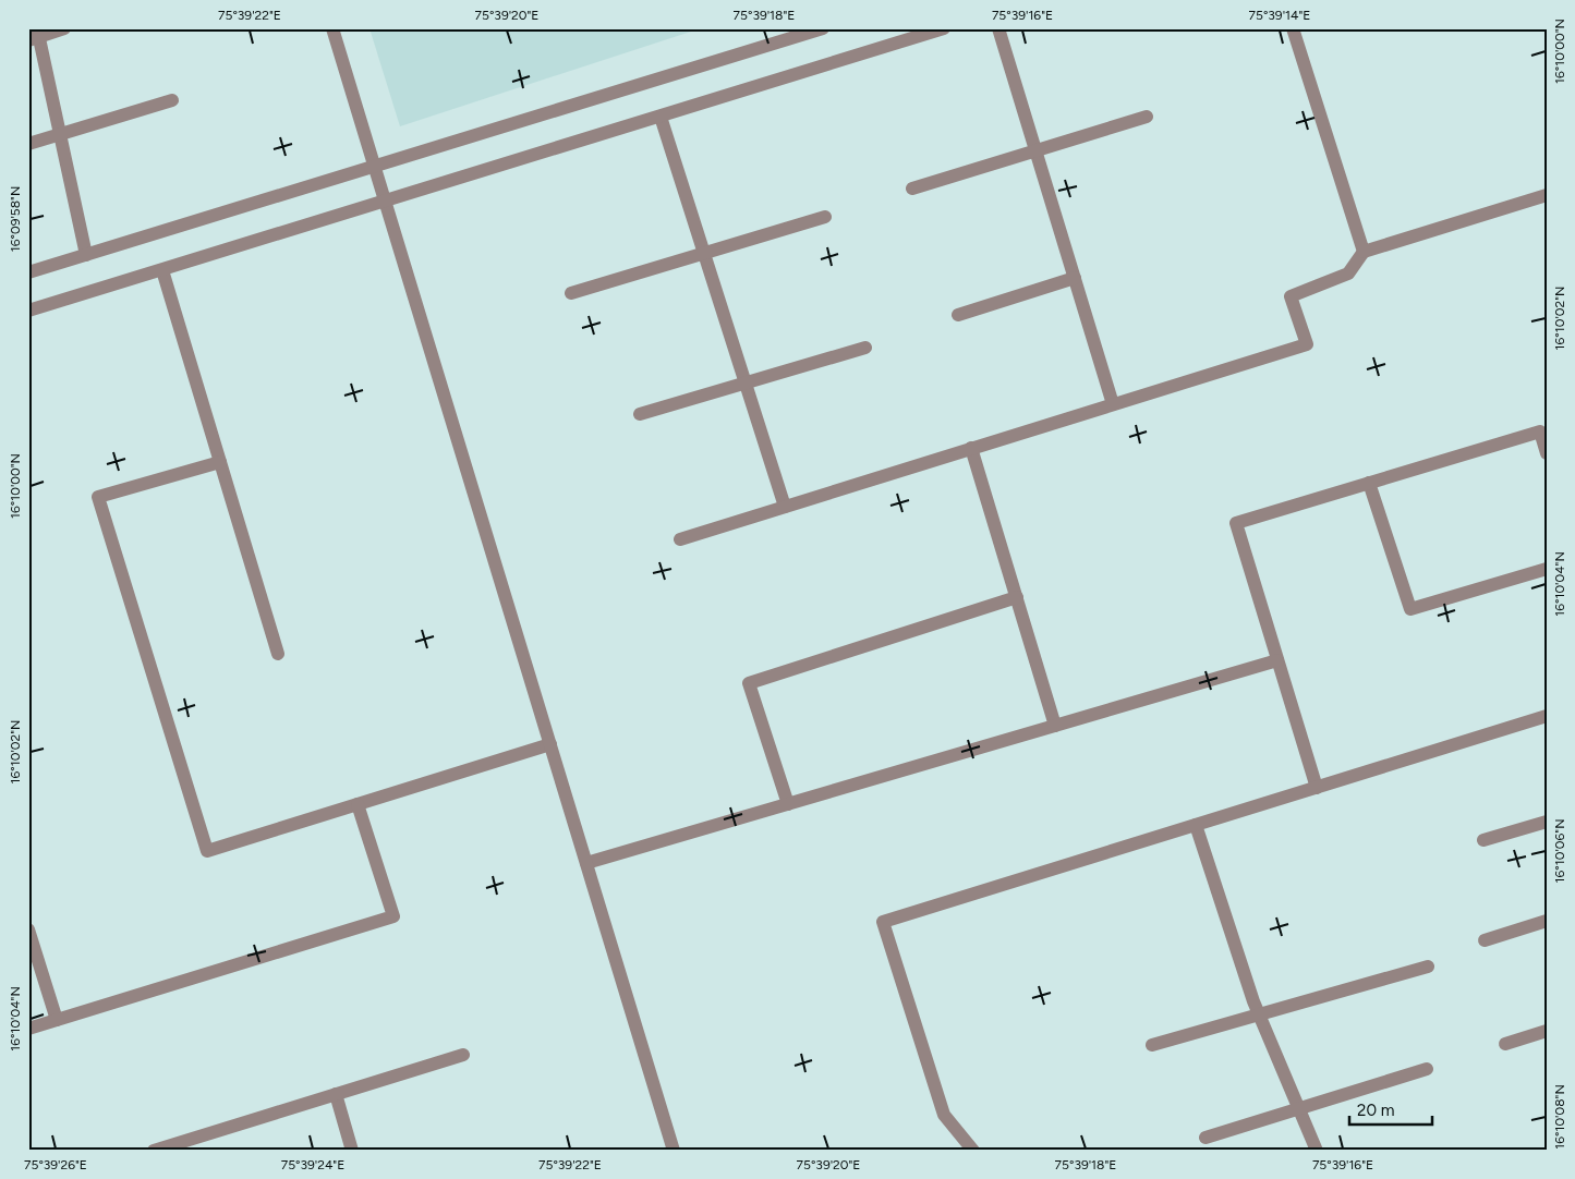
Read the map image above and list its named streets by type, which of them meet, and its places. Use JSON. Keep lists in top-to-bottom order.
{
  "scale_bar": "20 m",
  "coordinates": [
    "75°39'22\"E",
    "75°39'20\"E",
    "75°39'18\"E",
    "75°39'16\"E",
    "75°39'14\"E",
    "16°10'00\"N",
    "16°09'58\"N",
    "16°10'02\"N",
    "16°10'04\"N",
    "16°10'06\"N",
    "16°10'08\"N",
    "75°39'26\"E",
    "75°39'24\"E"
  ]
}
